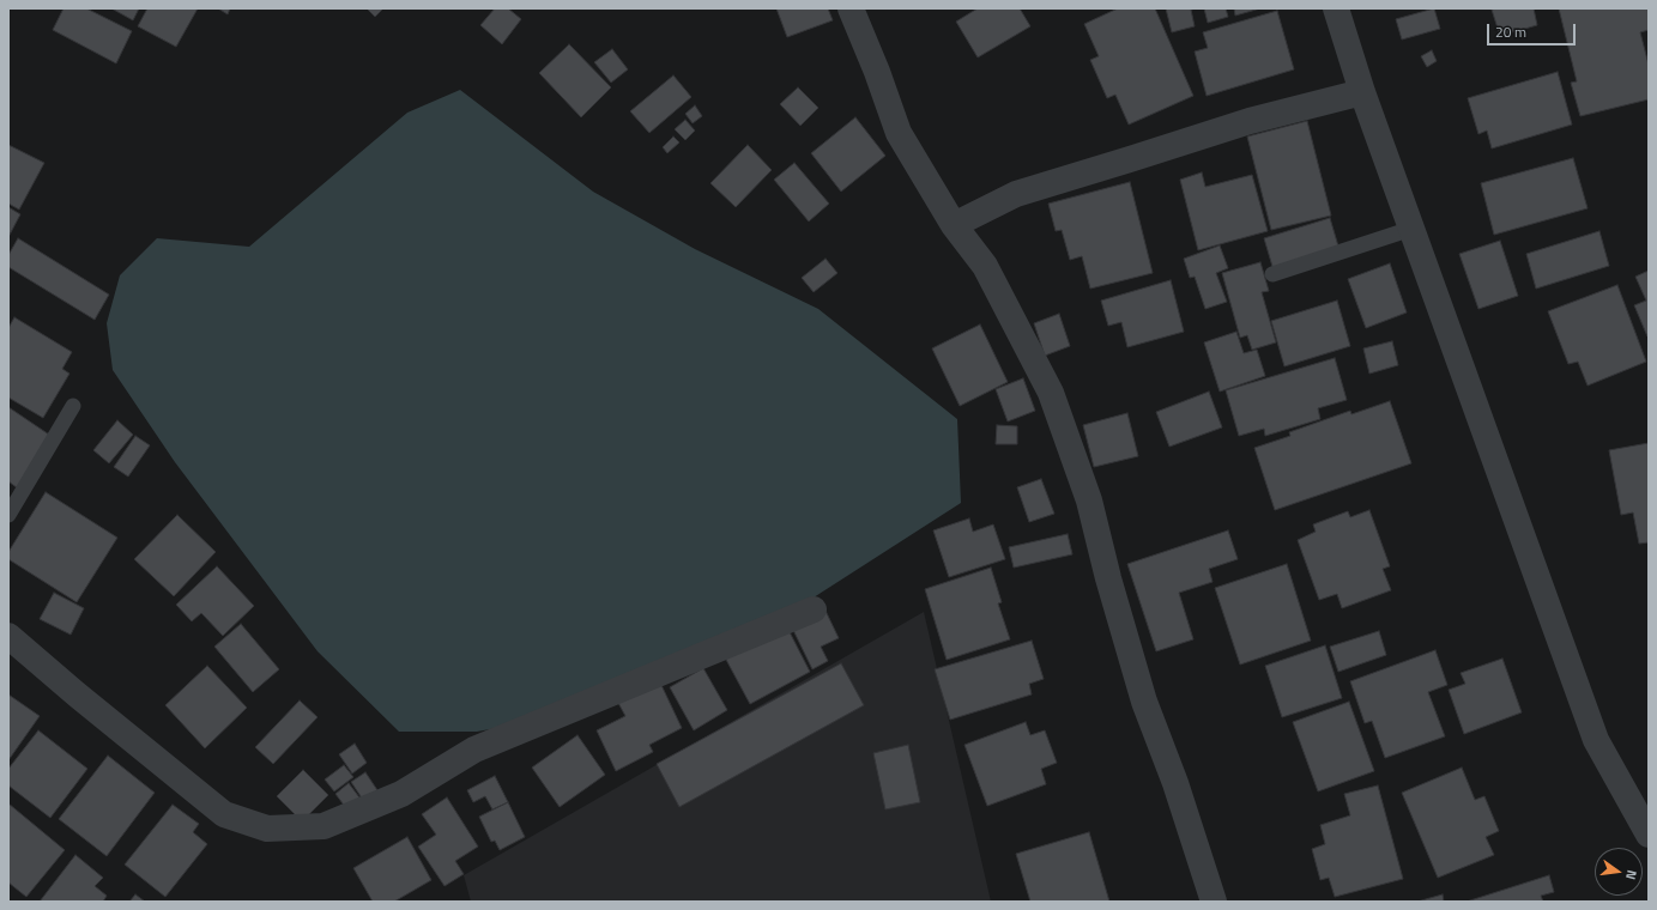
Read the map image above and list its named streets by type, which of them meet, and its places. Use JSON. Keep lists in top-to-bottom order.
{
  "scale_bar": "20 m",
  "north": "right"
}
